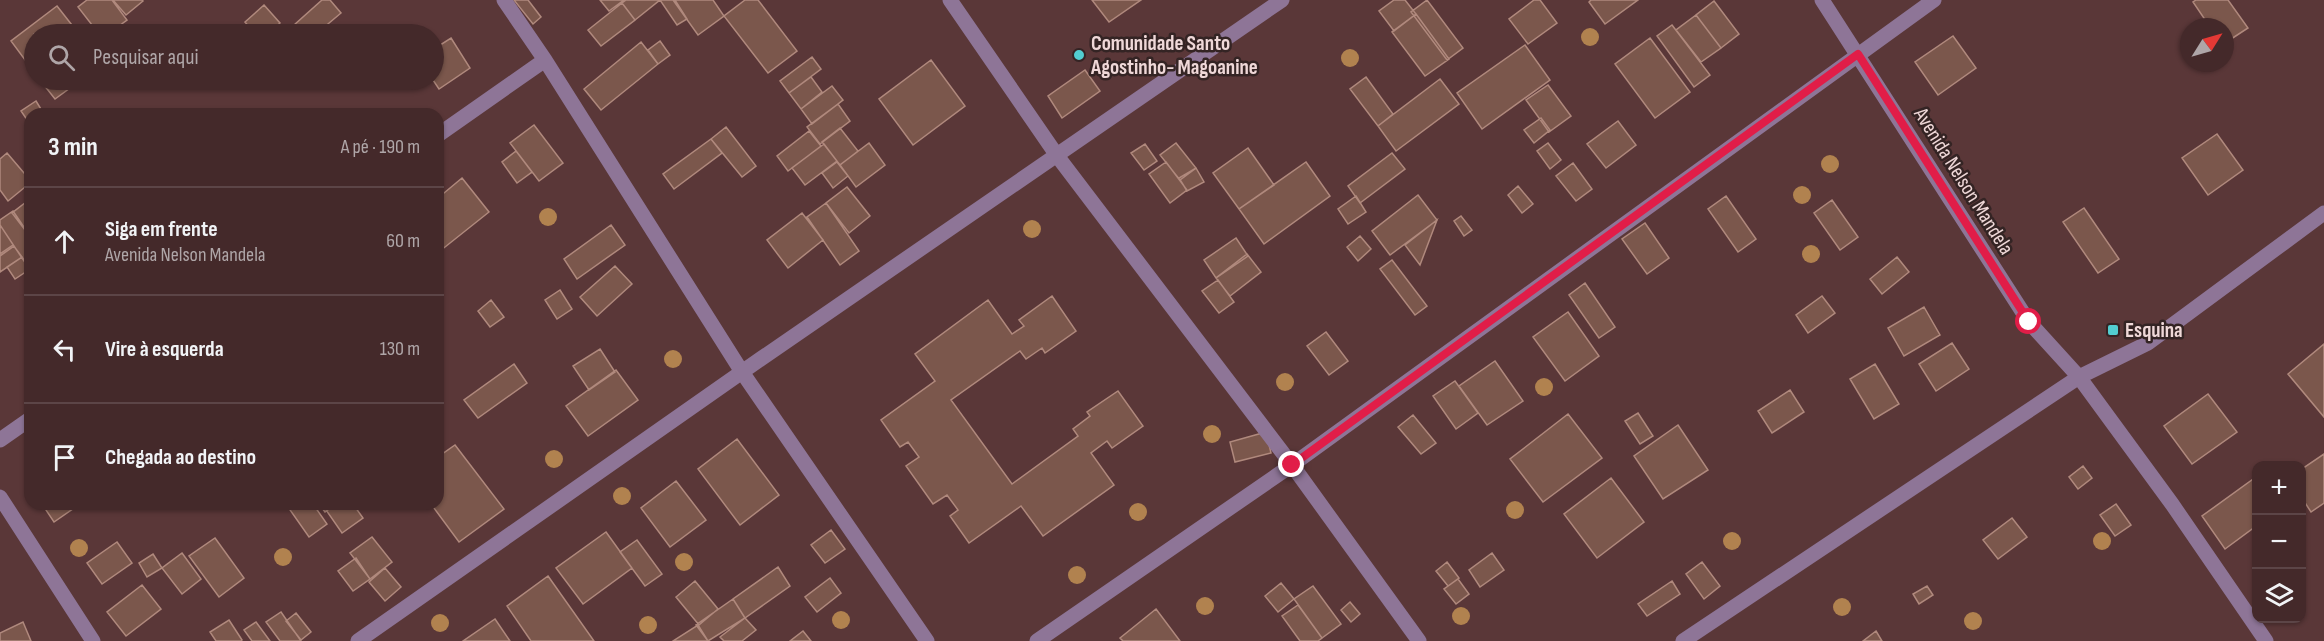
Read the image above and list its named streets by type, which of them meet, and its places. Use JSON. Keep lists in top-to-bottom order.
{
  "streets": {
    "street": ["Avenida Nelson Mandela"]
  },
  "places": {
    "other": ["Comunidade Santo Agostinho- Magoanine"],
    "transit": ["Esquina"]
  },
  "north": "top right",
  "page": {
    "search": "Pesquisar aqui",
    "heading": ["3 min", "A pé · 190 m"],
    "list": [
      ["Siga em frente", "Avenida Nelson Mandela", "60 m"],
      ["Vire à esquerda", "130 m"],
      "Chegada ao destino"
    ],
    "map_buttons": ["+", "−"]
  }
}
